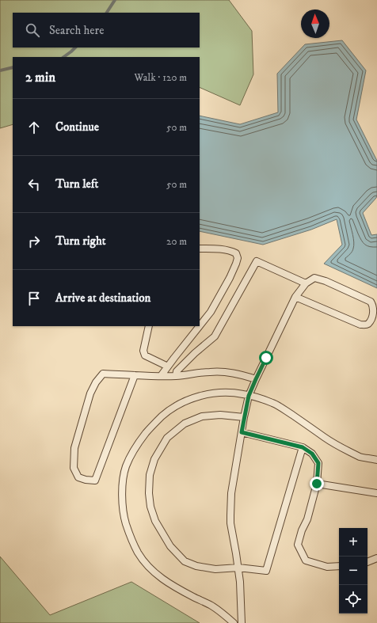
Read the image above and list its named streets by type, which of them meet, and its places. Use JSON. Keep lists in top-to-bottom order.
{
  "north": "top",
  "page": {
    "search": "Search here",
    "heading": ["2 min", "Walk · 120 m"],
    "list": [
      ["Continue", "50 m"],
      ["Turn left", "50 m"],
      ["Turn right", "20 m"],
      "Arrive at destination"
    ],
    "map_buttons": ["+", "−"]
  }
}
